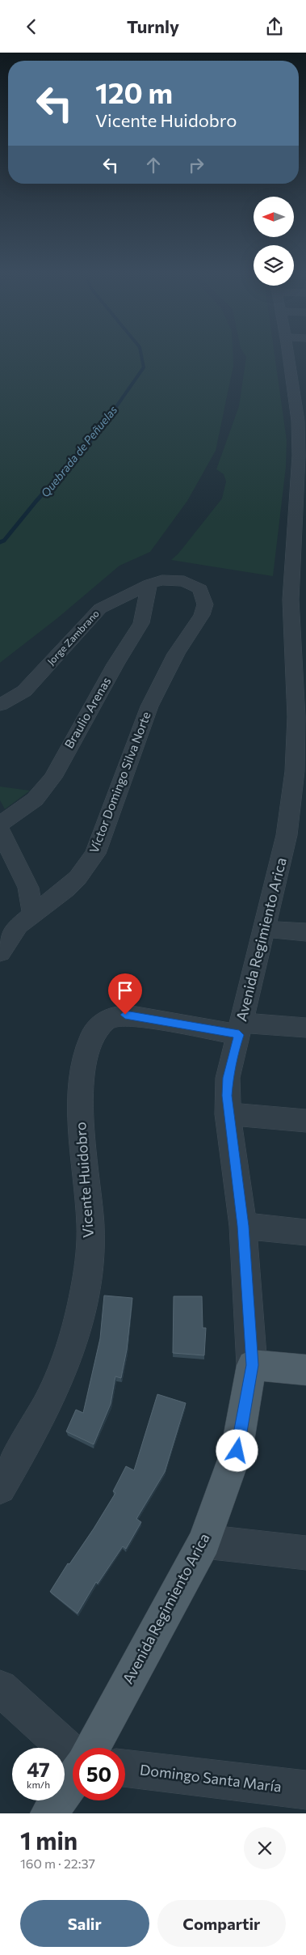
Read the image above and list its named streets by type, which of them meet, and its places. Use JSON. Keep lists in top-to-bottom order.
{
  "streets": {
    "main road": ["Avenida Regimiento Arica"],
    "street": [
      "Jorge Zambrano",
      "Braulio Arenas",
      "Víctor Domingo Silva Norte",
      "Vicente Huidobro",
      "Domingo Santa María"
    ]
  },
  "crossings": [
    ["Jorge Zambrano", "Braulio Arenas"],
    ["Jorge Zambrano", "Víctor Domingo Silva Norte"],
    ["Avenida Regimiento Arica", "Vicente Huidobro"]
  ],
  "water": ["Quebrada de Peñuelas"],
  "north": "left",
  "page": {
    "header": "Turnly",
    "turn": ["120 m", "Vicente Huidobro"],
    "speed": "47 km/h",
    "limit": "50",
    "heading": ["1 min", "160 m · 22:37"],
    "buttons": ["Salir", "Compartir"]
  }
}
